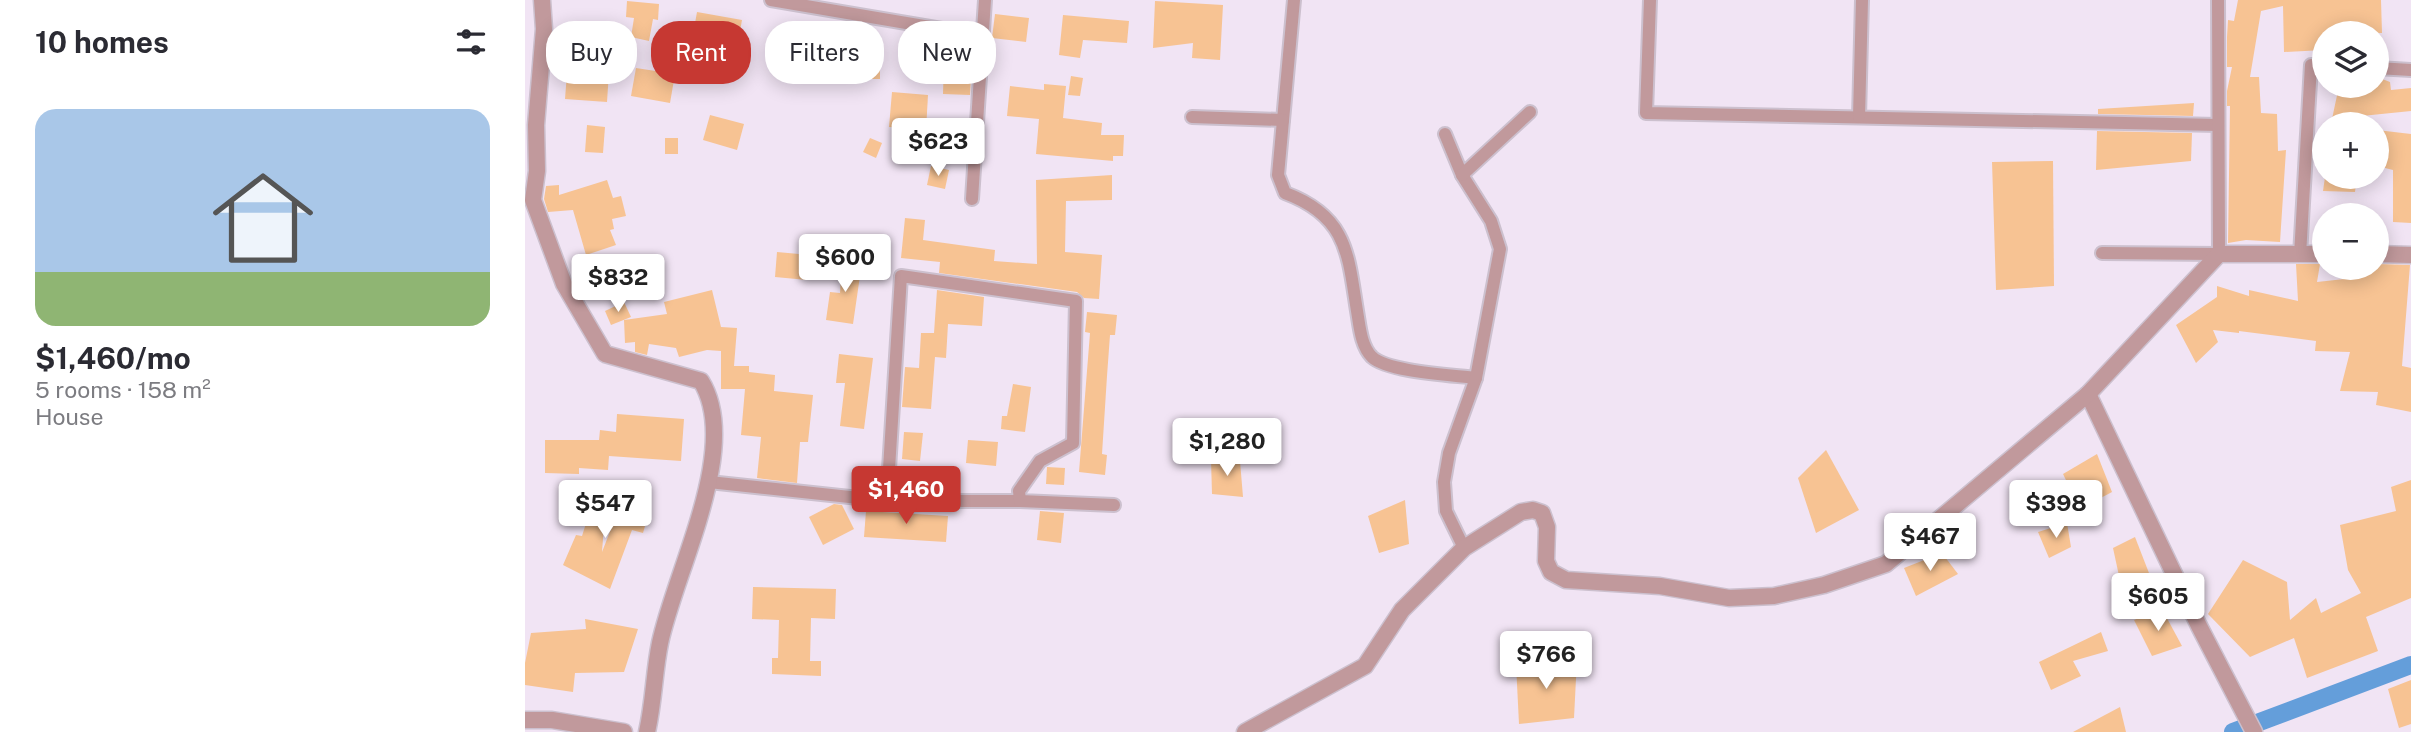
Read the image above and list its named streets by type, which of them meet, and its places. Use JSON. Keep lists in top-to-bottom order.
{
  "page": {
    "heading": "10 homes",
    "map_buttons": ["+", "−"],
    "chip": [
      "Buy",
      "Rent",
      "Filters",
      "New"
    ],
    "list": [
      {
        "name": "$1,460/mo",
        "note": "5 rooms · 158 m² · House"
      }
    ],
    "price": [
      "$623",
      "$600",
      "$832",
      "$1,280",
      "$1,460",
      "$547",
      "$398",
      "$467",
      "$605",
      "$766"
    ]
  }
}
